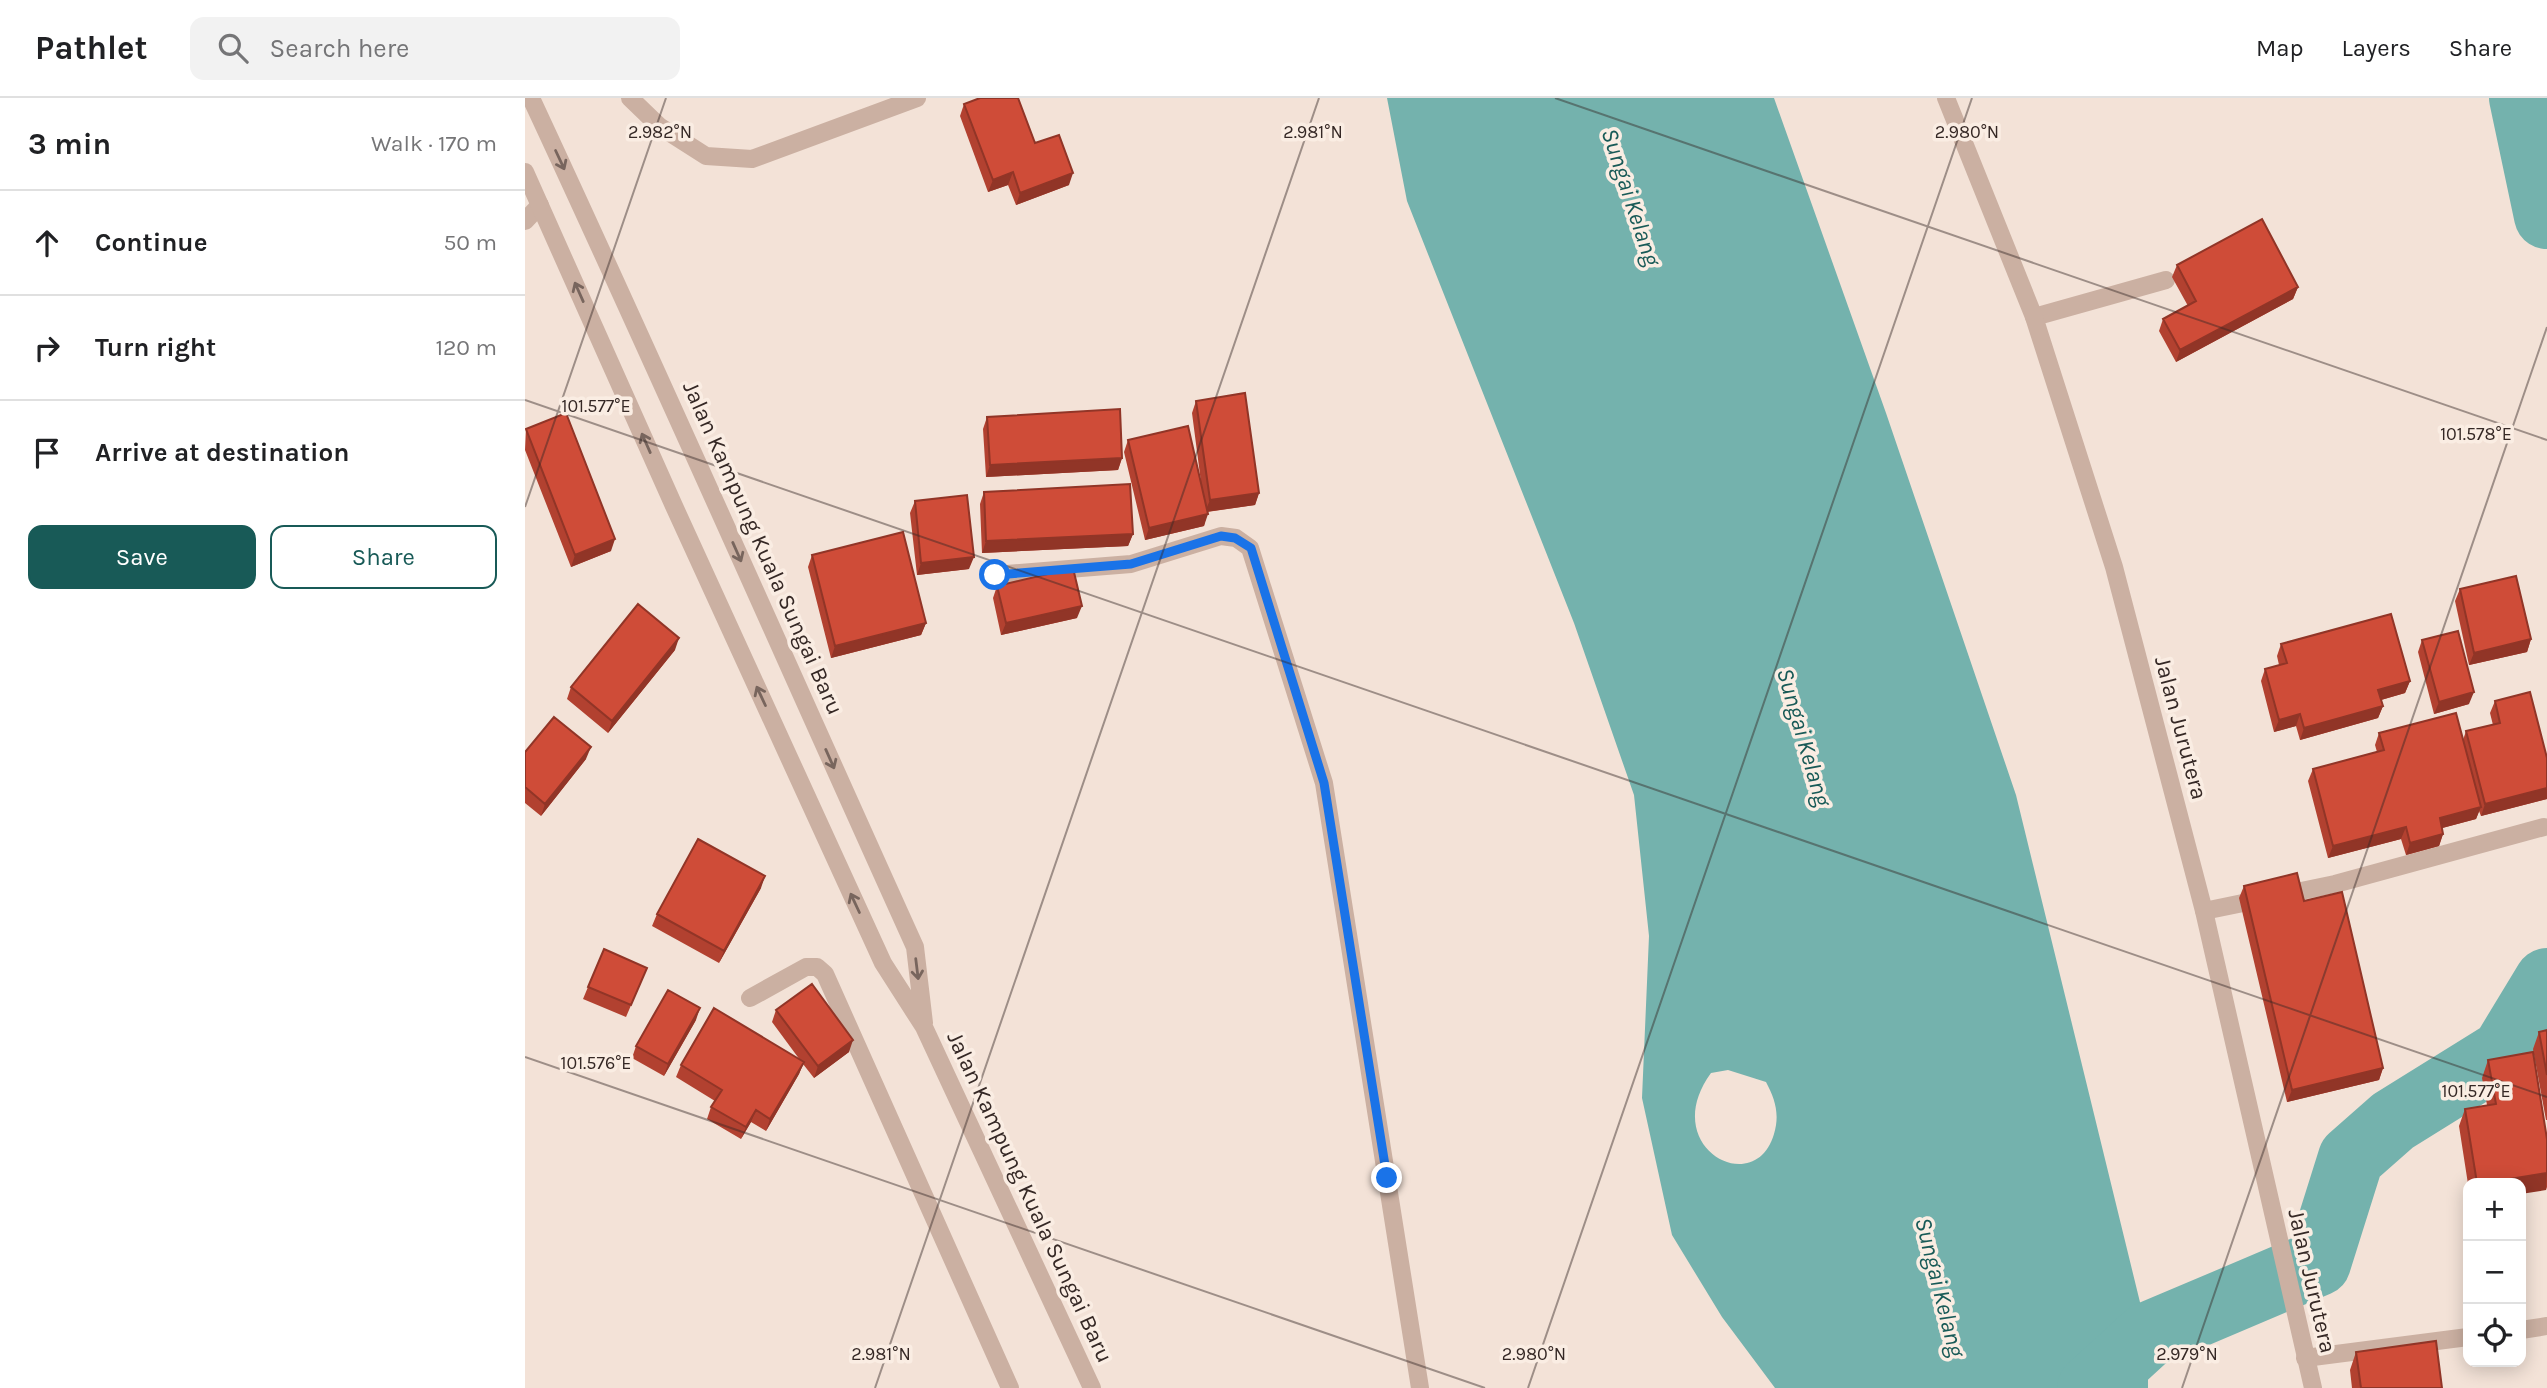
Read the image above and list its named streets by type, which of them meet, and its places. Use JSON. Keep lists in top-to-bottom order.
{
  "streets": {
    "street": ["Jalan Kampung Kuala Sungai Baru", "Jalan Jurutera"]
  },
  "water": ["Sungai Kelang"],
  "page": {
    "header": "Pathlet",
    "search": "Search here",
    "nav": ["Map", "Layers", "Share"],
    "heading": ["3 min", "Walk · 170 m"],
    "list": [
      ["Continue", "50 m"],
      ["Turn right", "120 m"],
      "Arrive at destination"
    ],
    "buttons": ["Save", "Share"],
    "map_buttons": ["+", "−"]
  },
  "coordinates": [
    "2.982°N",
    "2.981°N",
    "2.980°N",
    "101.577°E",
    "101.578°E",
    "101.576°E",
    "2.979°N"
  ]
}
